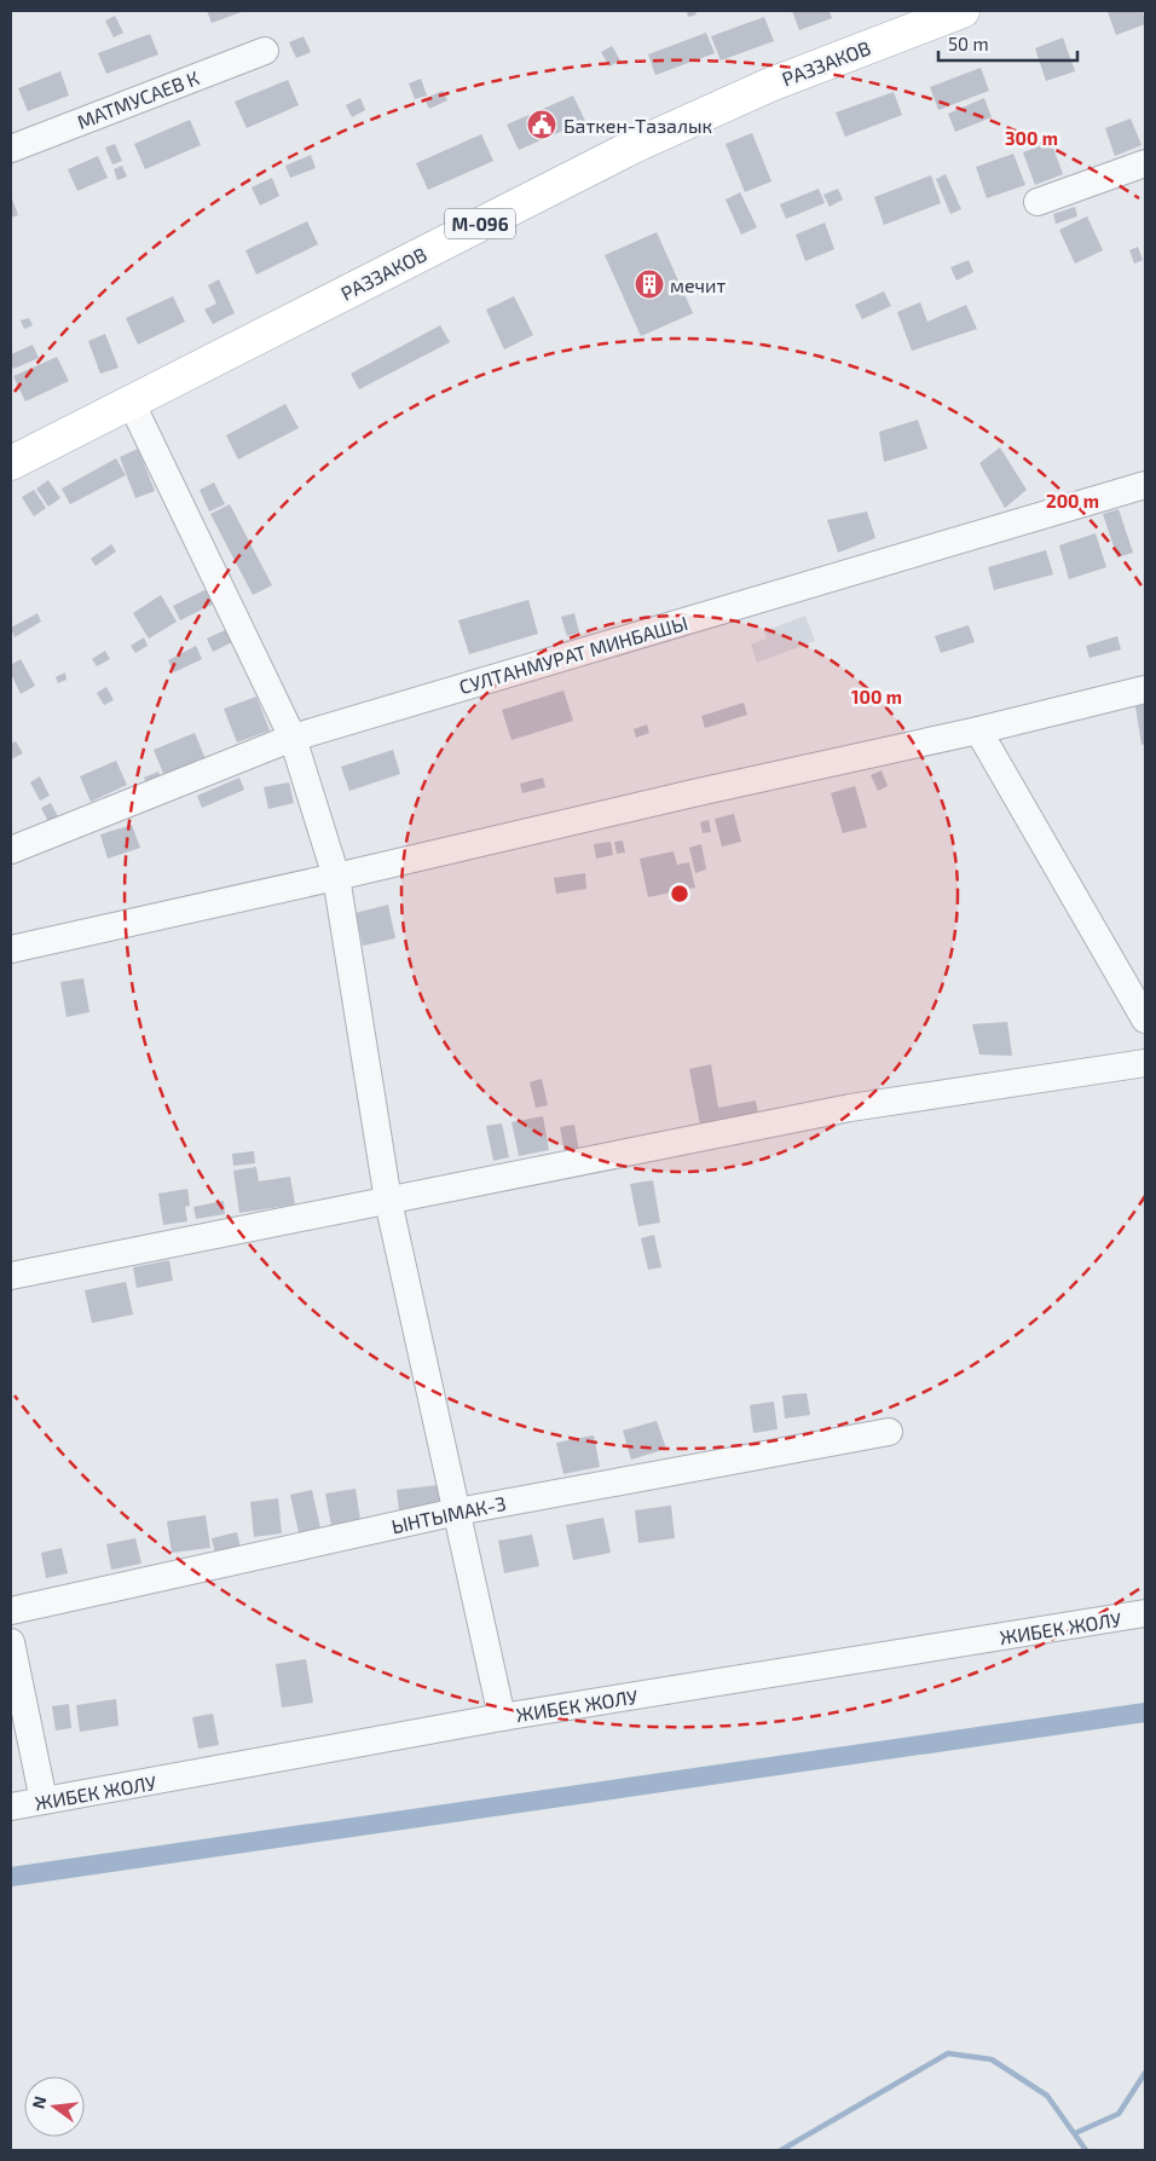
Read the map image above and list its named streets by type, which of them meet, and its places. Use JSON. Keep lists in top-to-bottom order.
{
  "streets": {
    "main road": ["РАЗЗАКОВ", "М-096"],
    "street": [
      "МАТМУСАЕВ К",
      "СУЛТАНМУРАТ МИНБАШЫ",
      "ЫНТЫМАК-3",
      "ЖИБЕК ЖОЛУ"
    ]
  },
  "places": {
    "public building": ["Баткен-Тазалык"],
    "building": ["мечит"]
  },
  "scale_bar": "50 m",
  "north": "left",
  "rings": ["300 m", "200 m", "100 m"]
}
